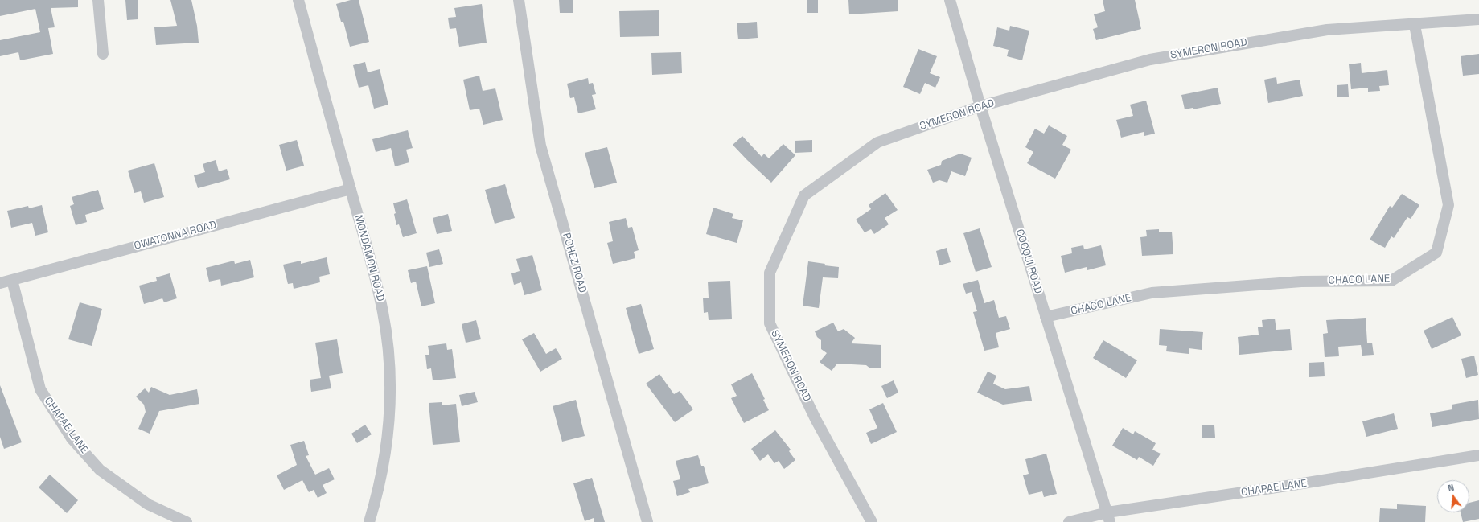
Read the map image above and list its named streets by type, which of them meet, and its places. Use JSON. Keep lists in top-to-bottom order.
{
  "streets": {
    "street": [
      "SYMERON ROAD",
      "OWATONNA ROAD",
      "MONDAMON ROAD",
      "COCQUI ROAD",
      "POHEZ ROAD",
      "CHACO LANE",
      "CHAPAE LANE"
    ]
  },
  "crossings": [
    ["SYMERON ROAD", "COCQUI ROAD"],
    ["SYMERON ROAD", "CHACO LANE"],
    ["OWATONNA ROAD", "MONDAMON ROAD"],
    ["OWATONNA ROAD", "CHAPAE LANE"],
    ["COCQUI ROAD", "CHACO LANE"],
    ["COCQUI ROAD", "CHAPAE LANE"]
  ],
  "north": "top"
}
